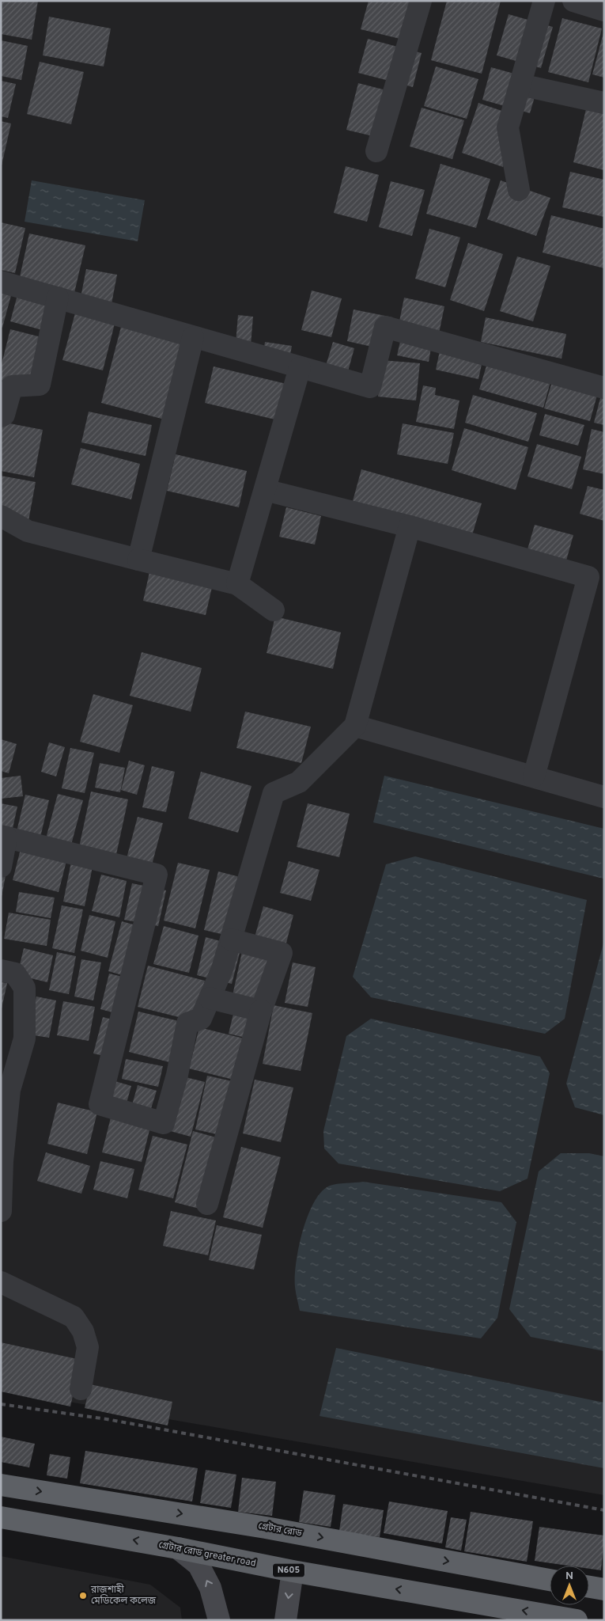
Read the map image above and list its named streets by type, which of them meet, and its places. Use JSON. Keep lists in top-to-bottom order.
{
  "streets": {
    "highway": ["গ্রেটার রোড", "গ্রেটার রোড greater road", "N605"]
  },
  "one_way": ["গ্রেটার রোড", "গ্রেটার রোড greater road"],
  "places": ["রাজশাহী মেডিকেল কলেজ"],
  "north": "top"
}
